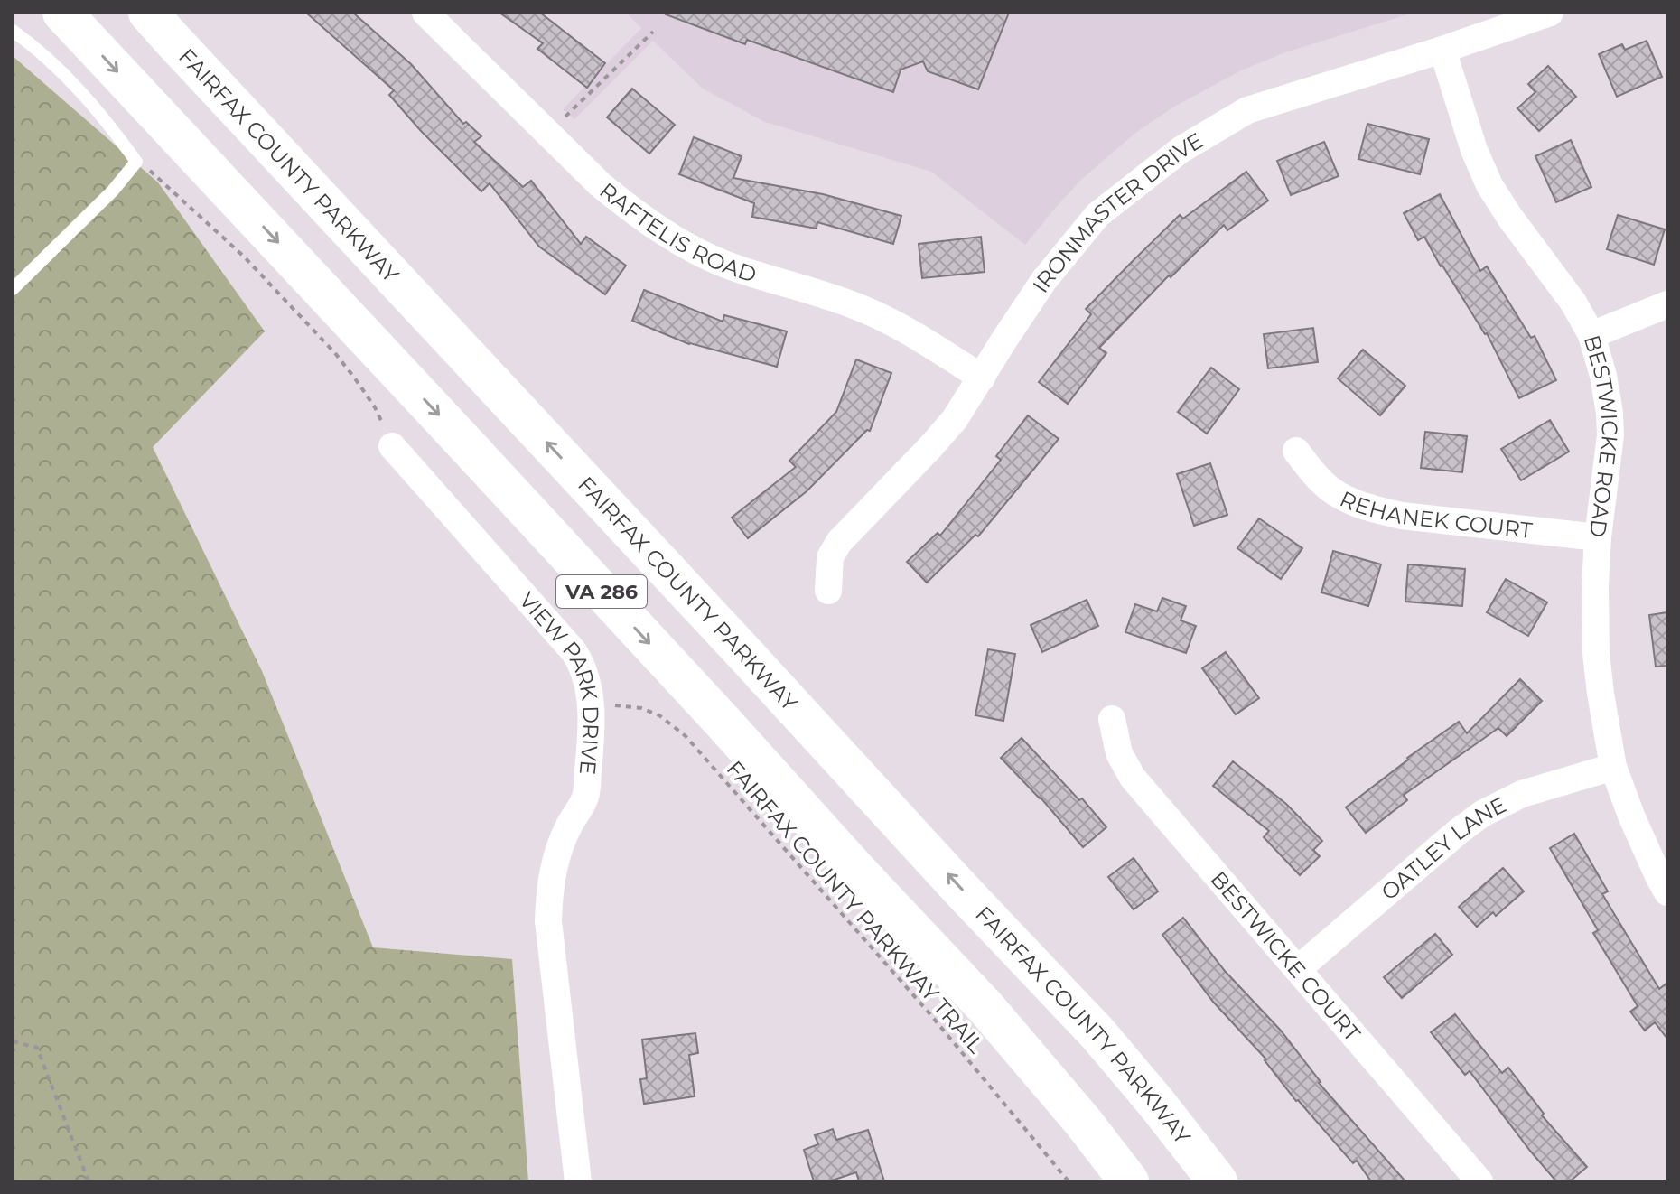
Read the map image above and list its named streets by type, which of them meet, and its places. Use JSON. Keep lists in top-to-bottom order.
{
  "streets": {
    "highway": ["FAIRFAX COUNTY PARKWAY", "VA 286"],
    "street": [
      "IRONMASTER DRIVE",
      "RAFTELIS ROAD",
      "BESTWICKE ROAD",
      "REHANEK COURT",
      "VIEW PARK DRIVE",
      "OATLEY LANE",
      "BESTWICKE COURT"
    ],
    "path": ["FAIRFAX COUNTY PARKWAY TRAIL"]
  },
  "crossings": [
    ["IRONMASTER DRIVE", "RAFTELIS ROAD"],
    ["IRONMASTER DRIVE", "BESTWICKE ROAD"],
    ["BESTWICKE ROAD", "REHANEK COURT"],
    ["BESTWICKE ROAD", "OATLEY LANE"],
    ["VIEW PARK DRIVE", "FAIRFAX COUNTY PARKWAY TRAIL"],
    ["OATLEY LANE", "BESTWICKE COURT"]
  ]
}
